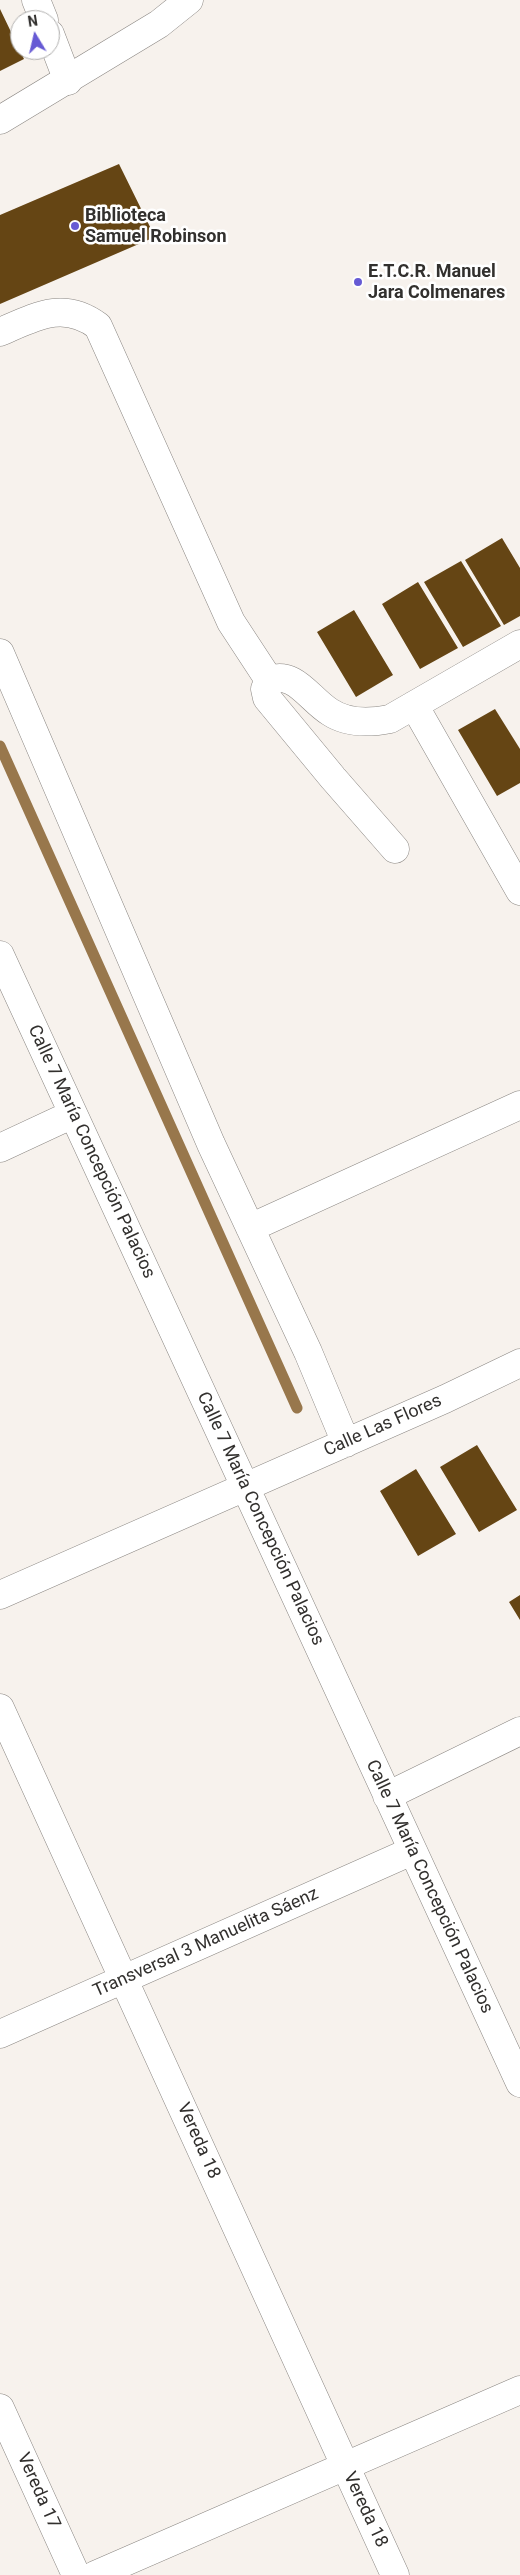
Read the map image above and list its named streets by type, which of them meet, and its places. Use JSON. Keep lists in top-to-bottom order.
{
  "streets": {
    "street": [
      "Calle 7 María Concepción Palacios",
      "Calle Las Flores",
      "Transversal 3 Manuelita Sáenz",
      "Vereda 18",
      "Vereda 17"
    ]
  },
  "crossings": [
    ["Calle 7 María Concepción Palacios", "Calle Las Flores"],
    ["Calle 7 María Concepción Palacios", "Transversal 3 Manuelita Sáenz"],
    ["Transversal 3 Manuelita Sáenz", "Vereda 18"]
  ],
  "places": ["Biblioteca Samuel Robinson", "E.T.C.R. Manuel Jara Colmenares"],
  "north": "top"
}
